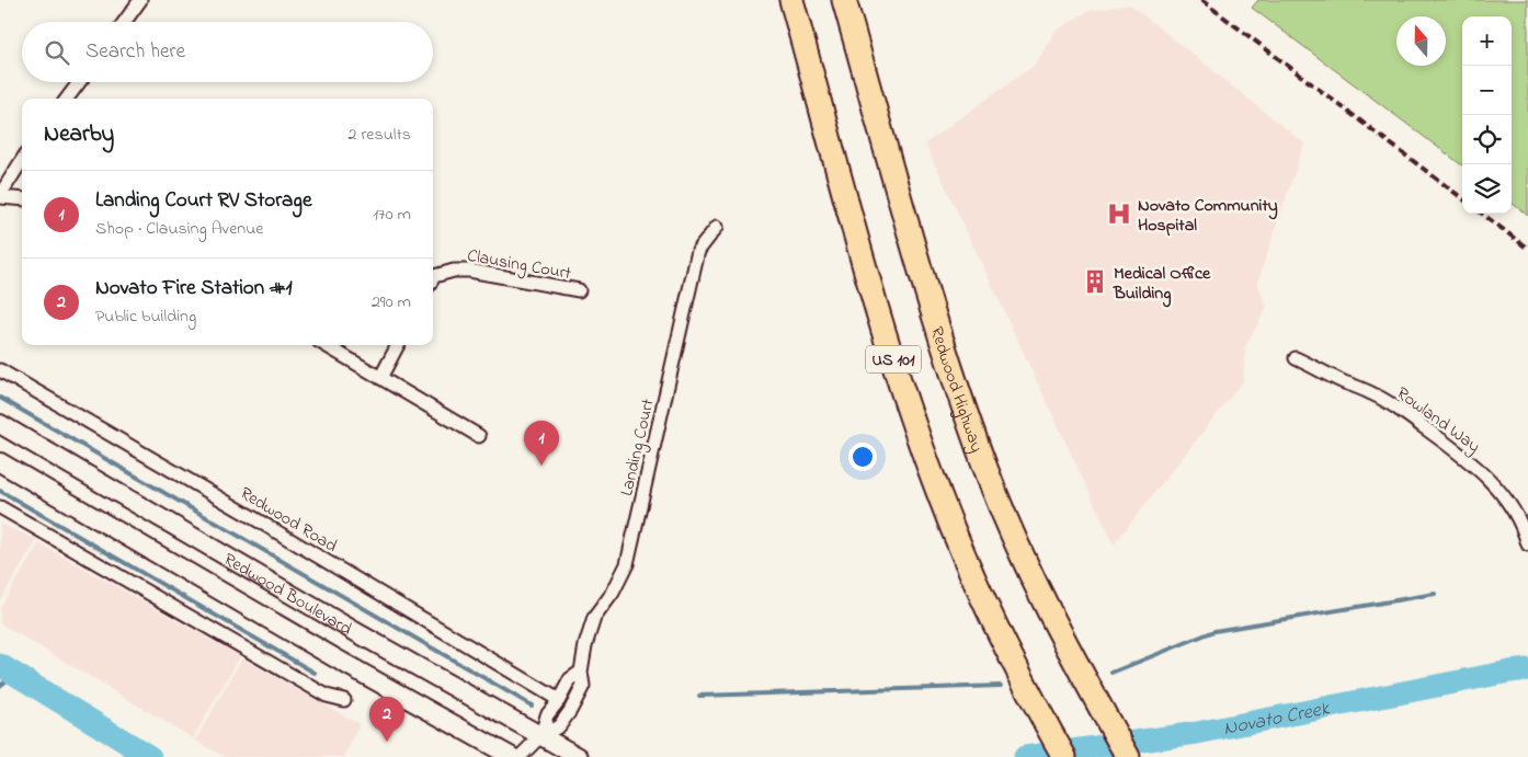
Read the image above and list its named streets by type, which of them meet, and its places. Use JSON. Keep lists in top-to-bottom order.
{
  "streets": {
    "highway": ["US 101", "Redwood Highway"],
    "main road": ["Redwood Boulevard"],
    "street": [
      "Clausing Court",
      "Rowland Way",
      "Landing Court",
      "Redwood Road"
    ]
  },
  "crossings": [
    ["Landing Court", "Redwood Road"],
    ["Landing Court", "Redwood Boulevard"]
  ],
  "water": ["Novato Creek"],
  "places": {
    "hospital": ["Novato Community Hospital"],
    "building": ["Medical Office Building"]
  },
  "north": "top",
  "page": {
    "map_buttons": ["+", "−"],
    "search": "Search here",
    "heading": ["Nearby", "2 results"],
    "list": [
      {
        "mark": "1",
        "name": "Landing Court RV Storage",
        "note": "Shop · Clausing Avenue",
        "value": "170 m"
      },
      {
        "mark": "2",
        "name": "Novato Fire Station #1",
        "note": "Public building",
        "value": "290 m"
      }
    ],
    "pins": ["1", "2"]
  }
}
